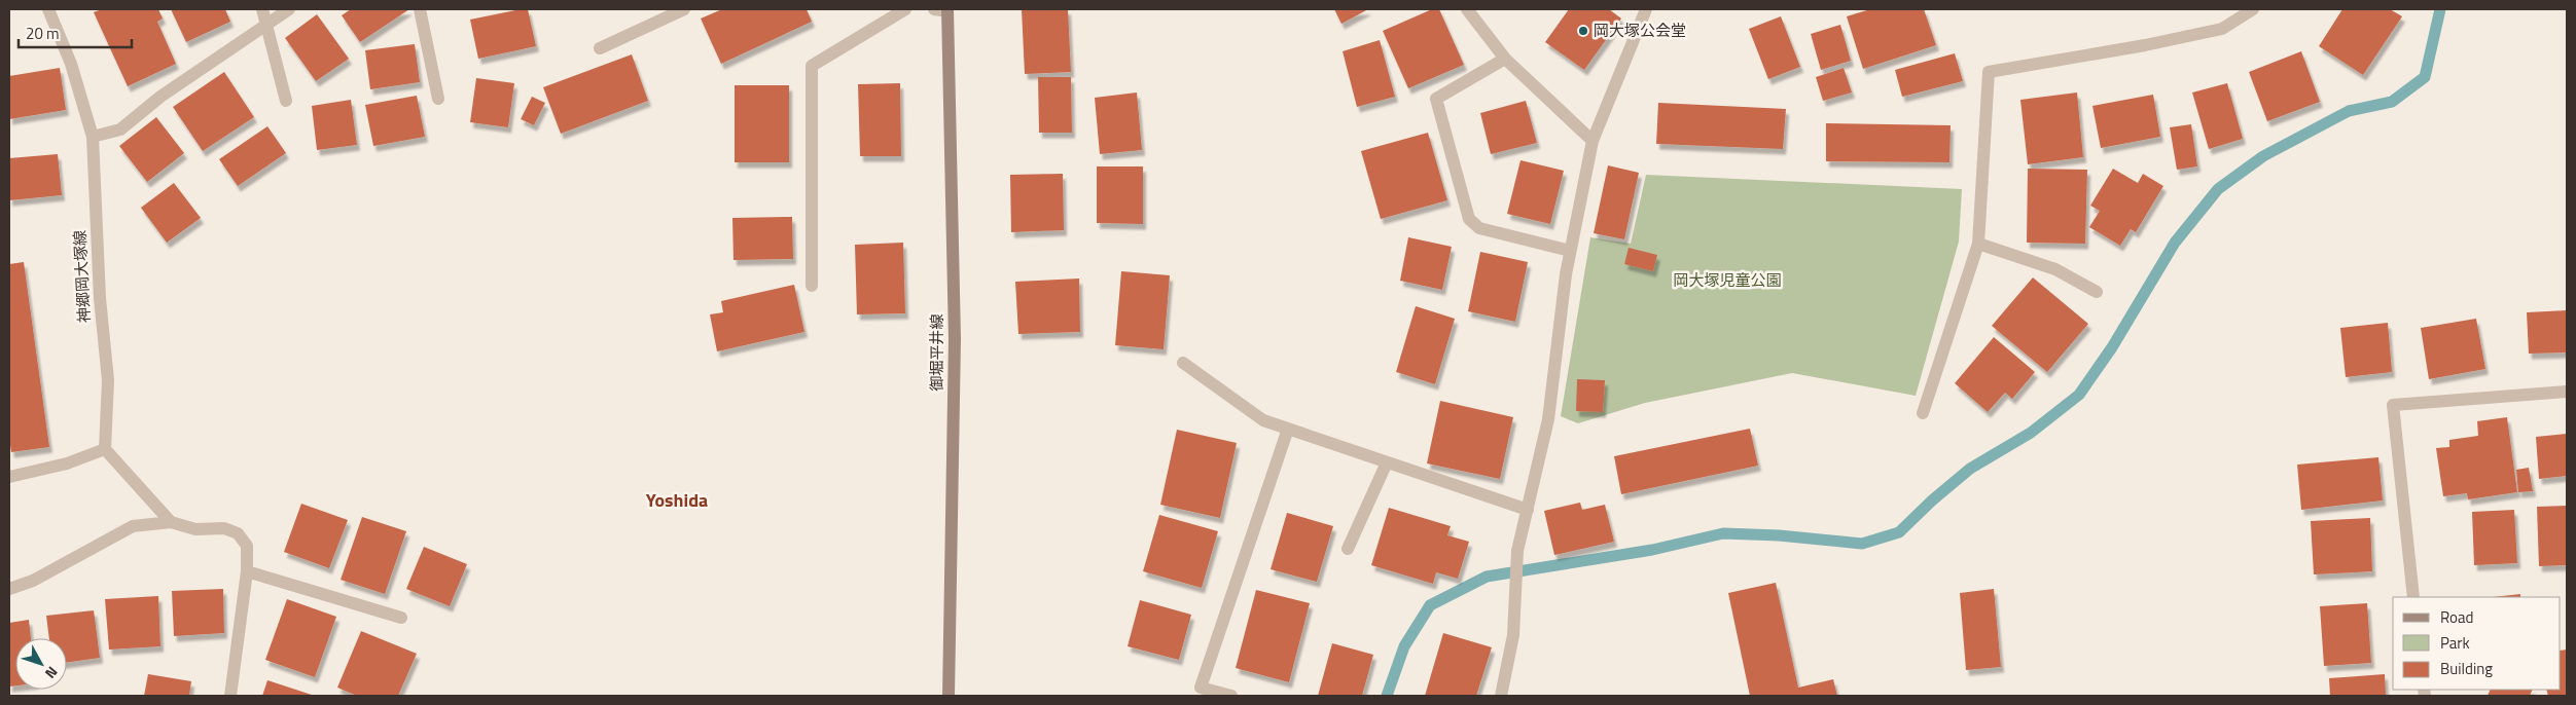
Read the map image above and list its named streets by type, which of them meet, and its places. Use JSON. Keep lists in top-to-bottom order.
{
  "streets": {
    "street": ["神郷岡大塚線", "御堀平井線"]
  },
  "districts": ["Yoshida"],
  "parks": ["岡大塚児童公園"],
  "places": ["岡大塚公会堂"],
  "legend": ["Road", "Park", "Building"],
  "scale_bar": "20 m",
  "north": "bottom right"
}
